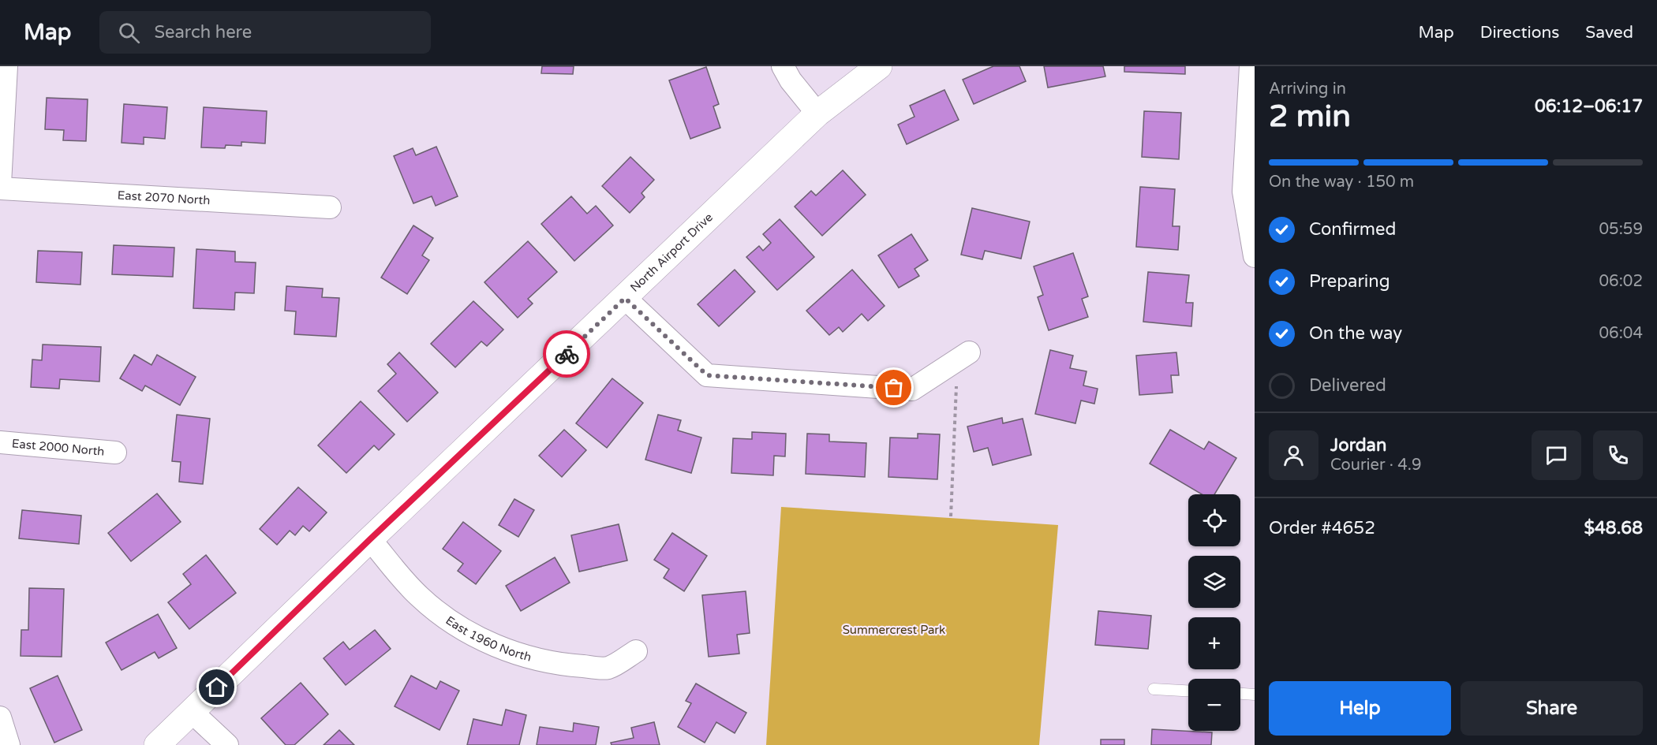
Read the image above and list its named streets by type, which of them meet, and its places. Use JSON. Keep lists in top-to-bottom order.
{
  "streets": {
    "street": [
      "East 2070 North",
      "North Airport Drive",
      "East 2000 North",
      "East 1960 North"
    ]
  },
  "crossings": [
    ["North Airport Drive", "East 1960 North"]
  ],
  "parks": ["Summercrest Park"],
  "page": {
    "header": "Map",
    "search": "Search here",
    "nav": ["Map", "Directions", "Saved"],
    "heading": ["2 min", "Arriving in", "06:12–06:17"],
    "panel": [
      "Jordan",
      "Courier · 4.9",
      "Order #4652",
      "$48.68"
    ],
    "bar": "On the way · 150 m",
    "list": [
      ["Confirmed", "05:59"],
      ["Preparing", "06:02"],
      ["On the way", "06:04"],
      "Delivered"
    ],
    "map_buttons": ["+", "−"],
    "buttons": ["Help", "Share"]
  }
}
